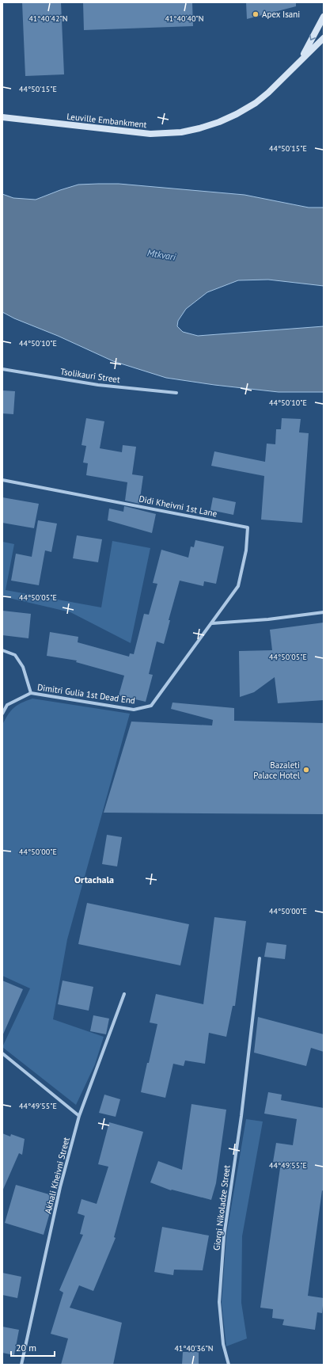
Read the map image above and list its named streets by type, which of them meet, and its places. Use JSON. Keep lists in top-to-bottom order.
{
  "streets": {
    "main road": ["Leuville Embankment"],
    "street": [
      "Tsolikauri Street",
      "Didi Kheivni 1st Lane",
      "Dimitri Gulia 1st Dead End",
      "Akhali Kheivni Street",
      "Giorgi Nikoladze Street"
    ]
  },
  "crossings": [
    ["Didi Kheivni 1st Lane", "Dimitri Gulia 1st Dead End"]
  ],
  "districts": ["Ortachala"],
  "water": ["Mtkvari"],
  "places": ["Apex Isani", "Bazaleti Palace Hotel"],
  "scale_bar": "20 m",
  "coordinates": [
    "41°40'42\"N",
    "41°40'40\"N",
    "44°50'15\"E",
    "44°50'10\"E",
    "44°50'05\"E",
    "44°50'00\"E",
    "44°49'55\"E",
    "41°40'36\"N"
  ]
}
